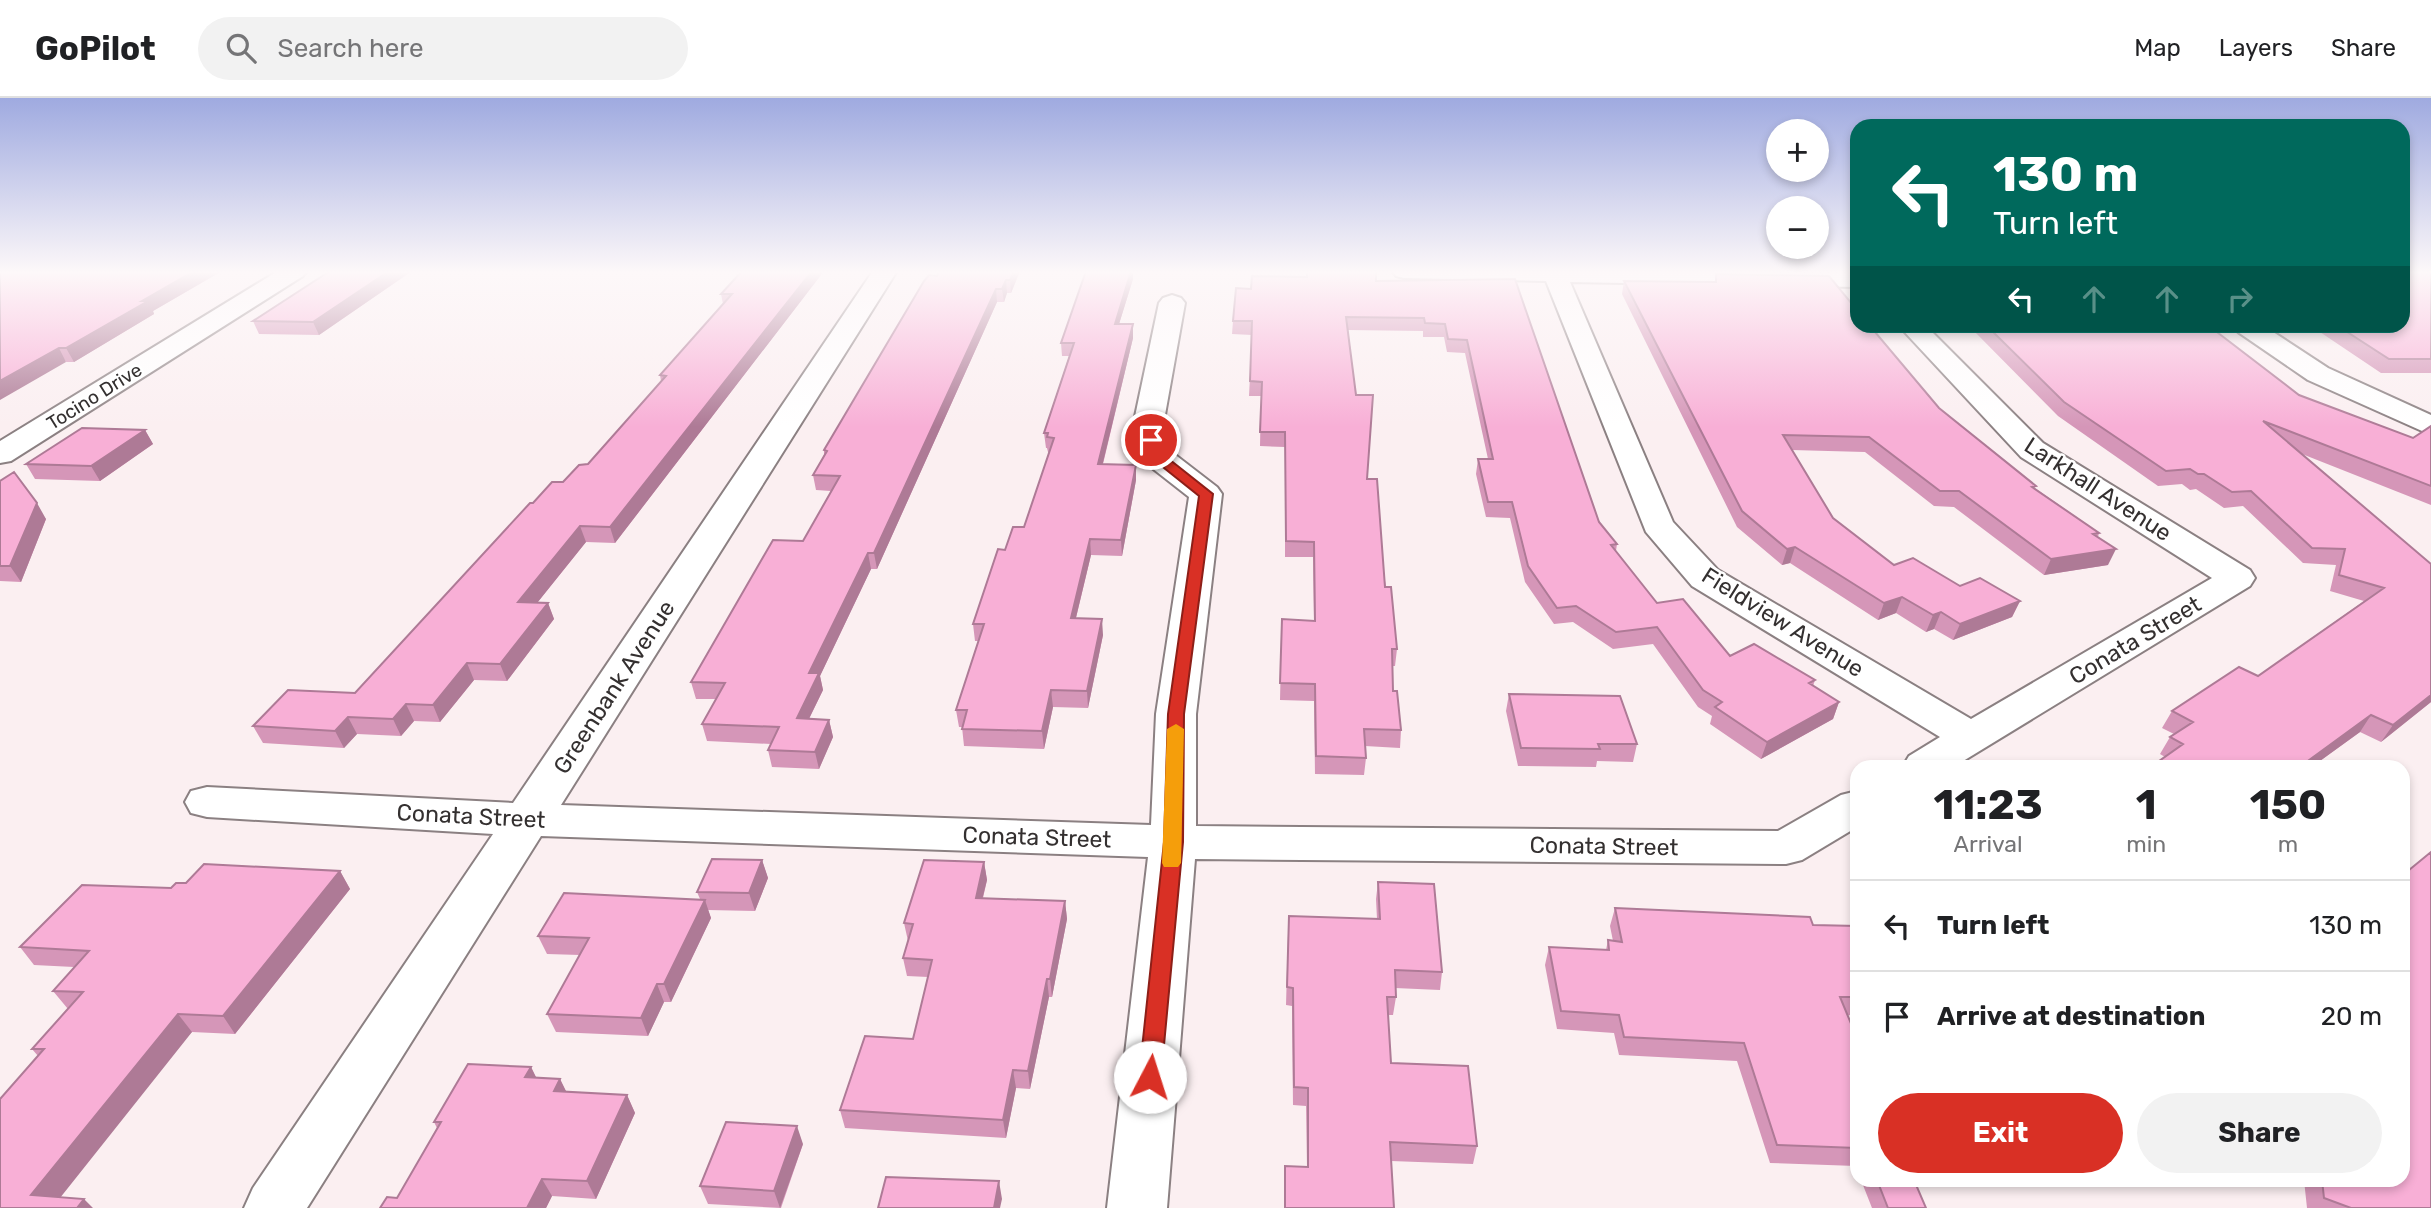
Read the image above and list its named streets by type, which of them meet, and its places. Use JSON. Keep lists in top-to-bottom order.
{
  "streets": {
    "street": [
      "Tocino Drive",
      "Larkhall Avenue",
      "Fieldview Avenue",
      "Conata Street",
      "Greenbank Avenue"
    ]
  },
  "crossings": [
    ["Larkhall Avenue", "Conata Street"],
    ["Fieldview Avenue", "Conata Street"],
    ["Conata Street", "Greenbank Avenue"]
  ],
  "page": {
    "header": "GoPilot",
    "search": "Search here",
    "nav": ["Map", "Layers", "Share"],
    "map_buttons": ["+", "−"],
    "turn": ["130 m", "Turn left"],
    "eta": [
      "11:23",
      "Arrival",
      "1",
      "min",
      "150",
      "m"
    ],
    "list": [
      {
        "name": "Turn left",
        "value": "130 m"
      },
      {
        "name": "Arrive at destination",
        "value": "20 m"
      }
    ],
    "buttons": ["Exit", "Share"]
  }
}
